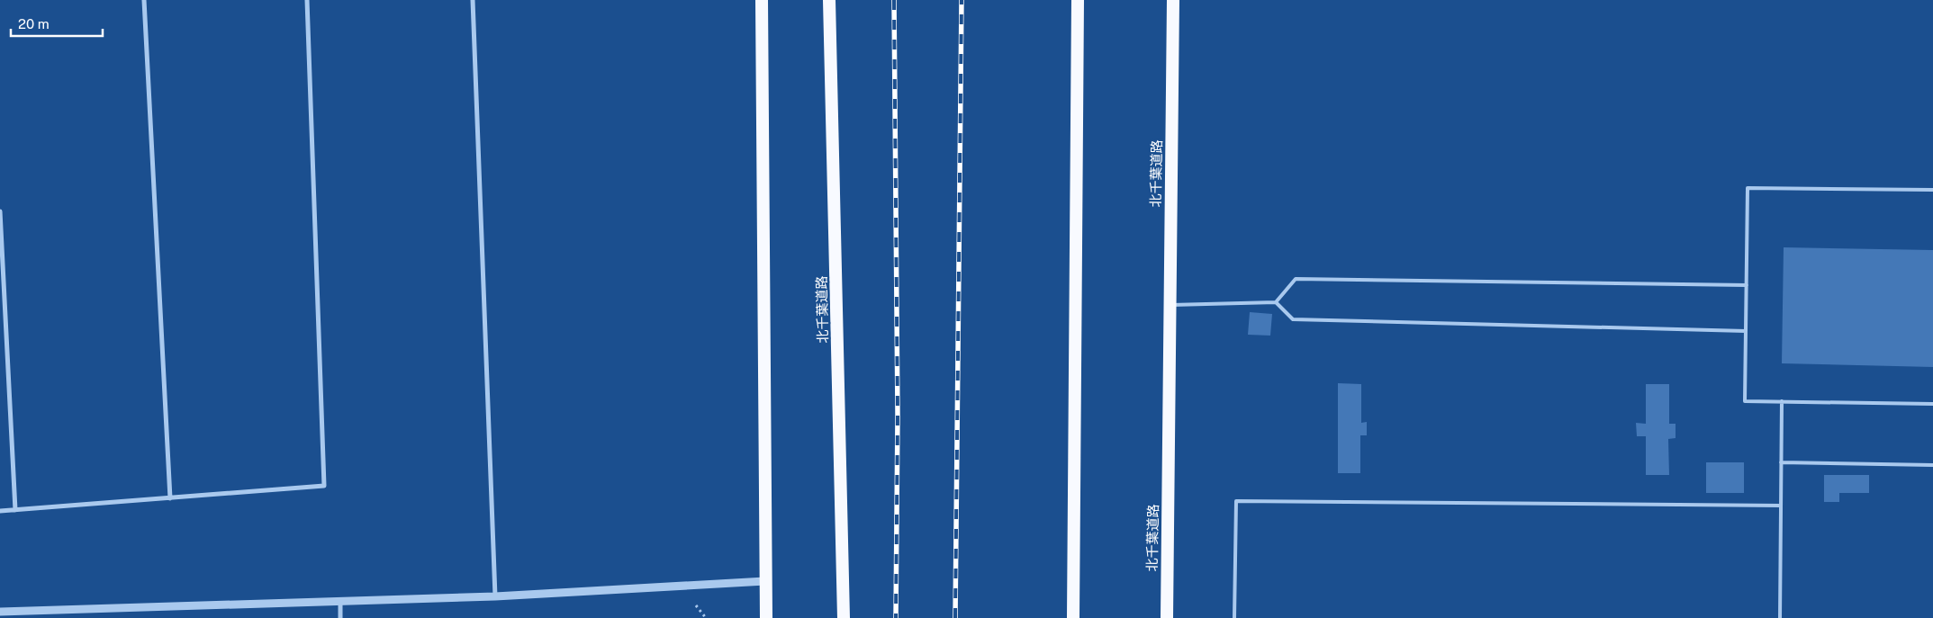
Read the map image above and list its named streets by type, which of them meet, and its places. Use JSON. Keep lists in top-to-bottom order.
{
  "streets": {
    "highway": ["北千葉道路"]
  },
  "scale_bar": "20 m"
}
